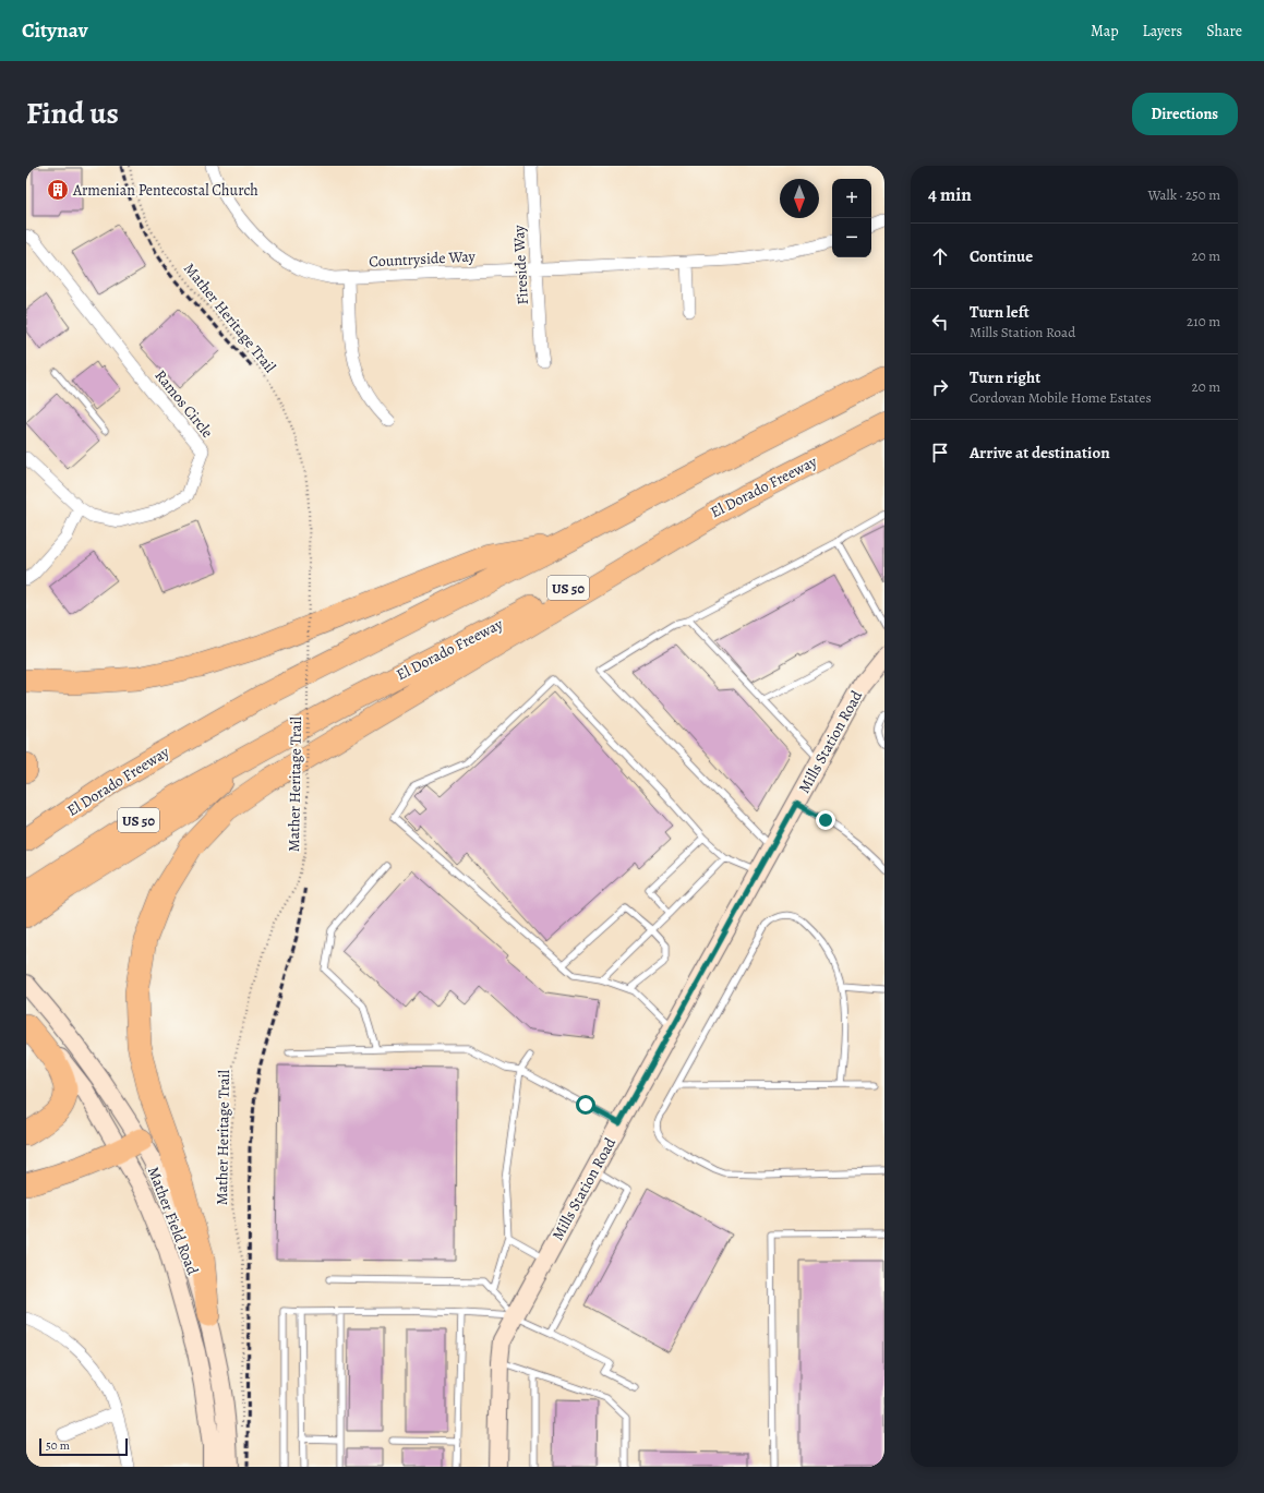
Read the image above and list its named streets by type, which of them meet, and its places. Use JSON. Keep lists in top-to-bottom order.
{
  "streets": {
    "highway": ["El Dorado Freeway", "US 50"],
    "main road": ["Mills Station Road", "Mather Field Road"],
    "street": ["Countryside Way", "Fireside Way", "Ramos Circle"],
    "path": ["Mather Heritage Trail"]
  },
  "crossings": [
    ["Countryside Way", "Fireside Way"]
  ],
  "places": {
    "building": ["Armenian Pentecostal Church"]
  },
  "scale_bar": "50 m",
  "north": "bottom",
  "page": {
    "header": "Citynav",
    "nav": ["Map", "Layers", "Share"],
    "title": "Find us",
    "buttons": "Directions",
    "heading": ["4 min", "Walk · 250 m"],
    "map_buttons": ["+", "−"],
    "list": [
      ["Continue", "20 m"],
      ["Turn left", "Mills Station Road", "210 m"],
      ["Turn right", "Cordovan Mobile Home Estates", "20 m"],
      "Arrive at destination"
    ],
    "scale": "50 m"
  }
}
